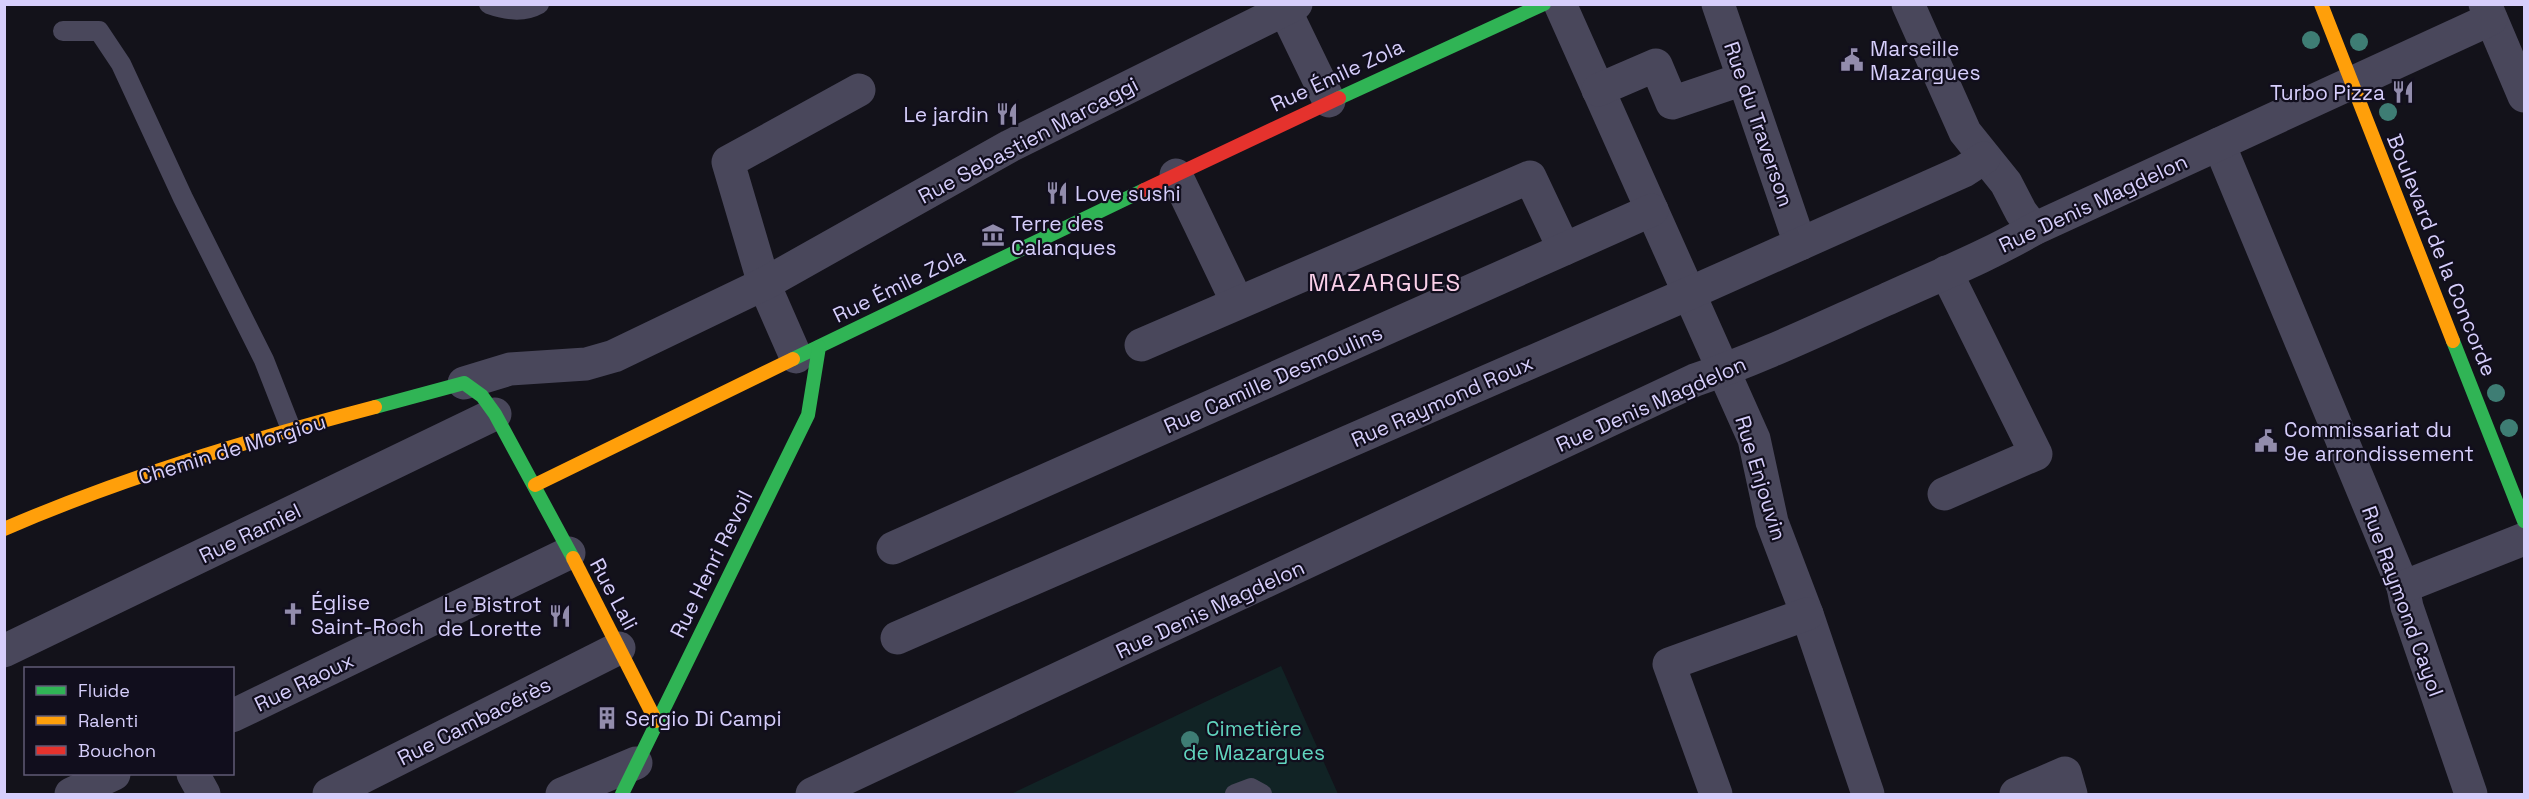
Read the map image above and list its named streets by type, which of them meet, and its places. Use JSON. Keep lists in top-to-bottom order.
{
  "streets": {
    "street": [
      "Rue Émile Zola",
      "Rue du Traverson",
      "Rue Sebastien Marcaggi",
      "Rue Denis Magdelon",
      "Boulevard de la Concorde",
      "Rue Camille Desmoulins",
      "Rue Raymond Roux",
      "Chemin de Morgiou",
      "Rue Enjouvin",
      "Rue Ramiel",
      "Rue Henri Revoil",
      "Rue Lali",
      "Rue Raymond Cayol",
      "Rue Raoux",
      "Rue Cambacérès"
    ]
  },
  "crossings": [
    ["Rue Émile Zola", "Rue Henri Revoil"],
    ["Rue Émile Zola", "Rue Lali"],
    ["Rue du Traverson", "Rue Raymond Roux"],
    ["Rue Sebastien Marcaggi", "Chemin de Morgiou"],
    ["Rue Denis Magdelon", "Boulevard de la Concorde"],
    ["Rue Denis Magdelon", "Rue Enjouvin"],
    ["Rue Denis Magdelon", "Rue Raymond Cayol"],
    ["Rue Camille Desmoulins", "Rue Enjouvin"],
    ["Rue Raymond Roux", "Rue Enjouvin"],
    ["Rue Henri Revoil", "Rue Lali"],
    ["Rue Lali", "Rue Raoux"],
    ["Rue Lali", "Rue Cambacérès"]
  ],
  "districts": ["MAZARGUES"],
  "parks": ["Cimetière de Mazargues"],
  "places": {
    "public building": ["Marseille Mazargues", "Commissariat du 9e arrondissement"],
    "restaurant": [
      "Turbo Pizza",
      "Le jardin",
      "Love sushi",
      "Le Bistrot de Lorette"
    ],
    "museum": ["Terre des Calanques"],
    "church": ["Église Saint-Roch"],
    "building": ["Sergio Di Campi"]
  },
  "legend": ["Fluide", "Ralenti", "Bouchon"]
}
